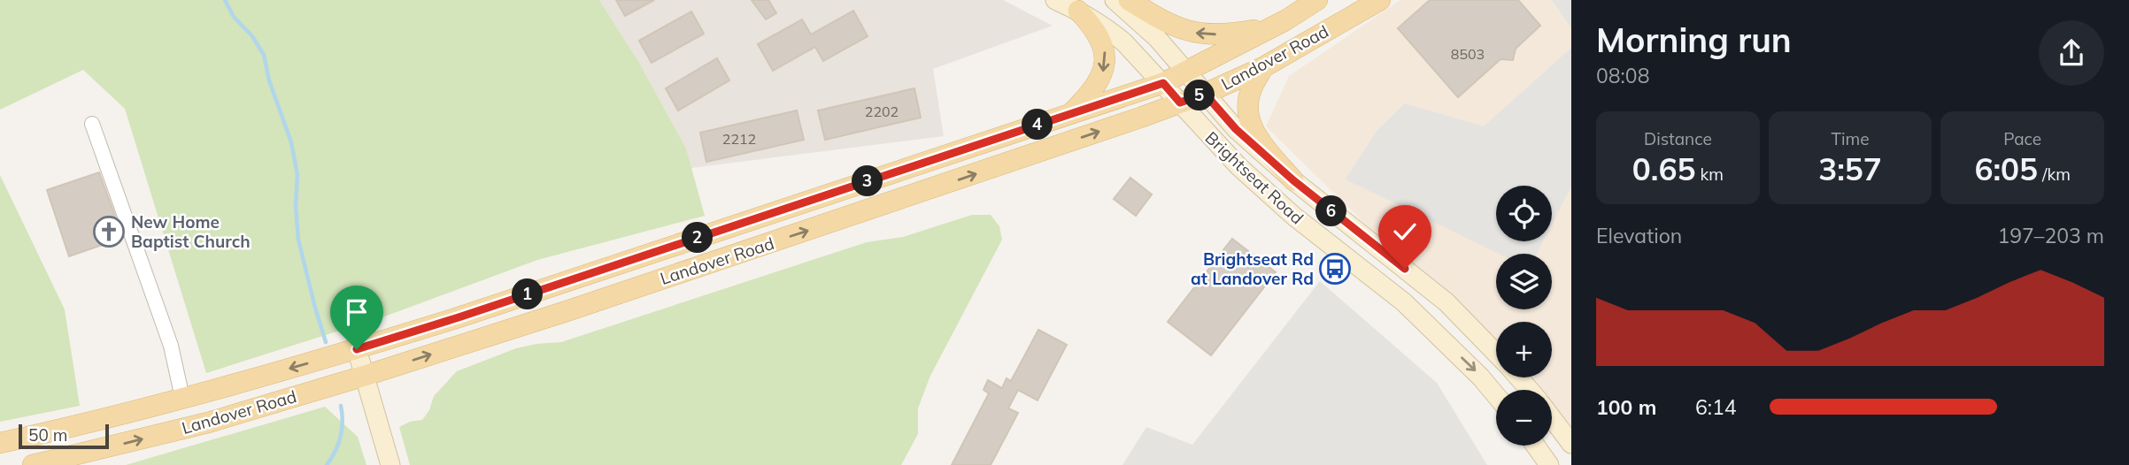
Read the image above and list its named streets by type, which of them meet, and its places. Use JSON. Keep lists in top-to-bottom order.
{
  "streets": {
    "main road": ["Landover Road", "Brightseat Road"]
  },
  "crossings": [
    ["Landover Road", "Brightseat Road"]
  ],
  "places": {
    "church": ["New Home Baptist Church"],
    "bus stop": ["Brightseat Rd at Landover Rd"]
  },
  "house_numbers": ["8503", "2202", "2212"],
  "scale_bar": "50 m",
  "page": {
    "heading": ["Morning run", "08:08"],
    "pins": [
      "5",
      "4",
      "3",
      "6",
      "2",
      "1"
    ],
    "stats": [
      ["Distance", "0.65 km"],
      ["Time", "3:57"],
      ["Pace", "6:05 /km"]
    ],
    "map_buttons": ["+", "−"],
    "chart": ["Elevation", "197–203 m"],
    "list": [
      {
        "name": "100 m",
        "note": "6:14"
      }
    ],
    "scale": "50 m"
  }
}
